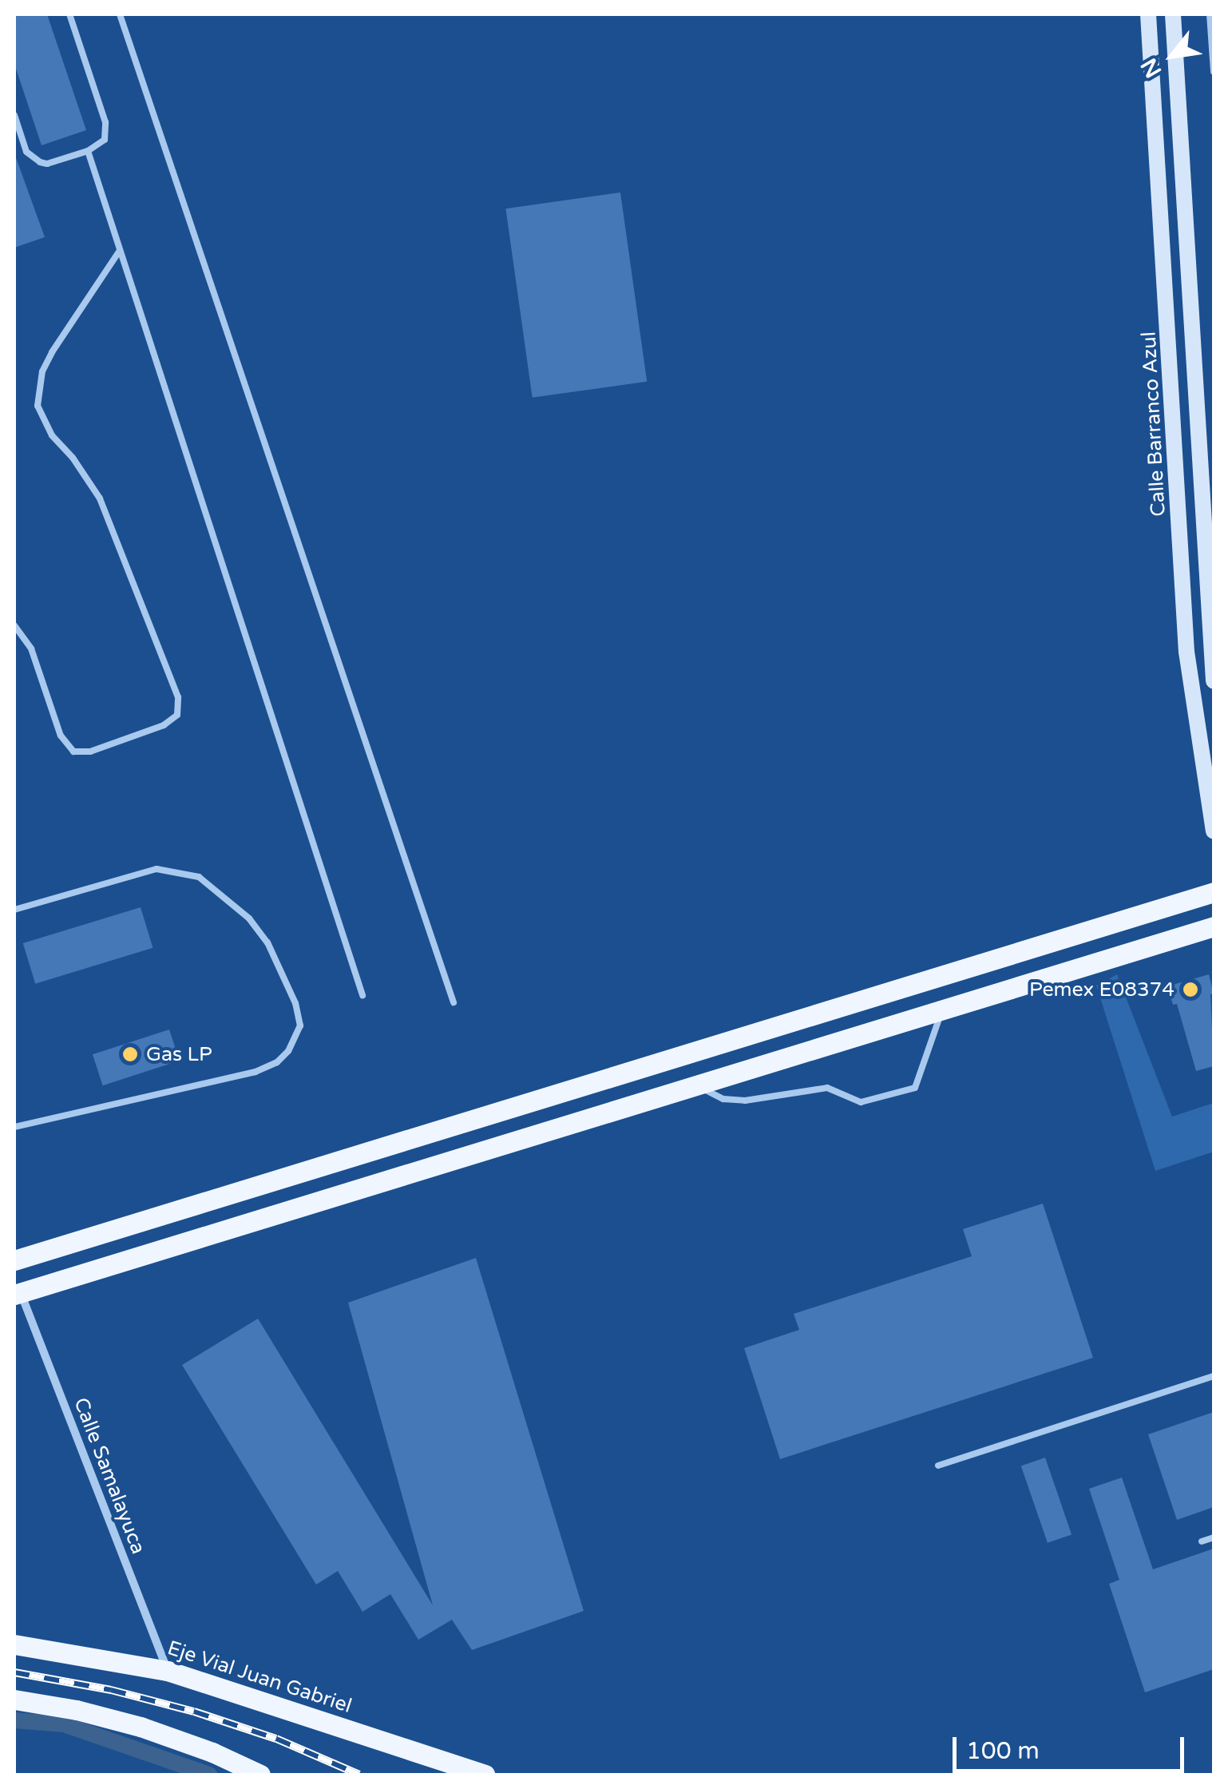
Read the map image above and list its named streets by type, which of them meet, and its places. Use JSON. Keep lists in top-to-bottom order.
{
  "streets": {
    "main road": ["Calle Barranco Azul", "Eje Vial Juan Gabriel"],
    "street": ["Calle Samalayuca"]
  },
  "crossings": [
    ["Calle Samalayuca", "Eje Vial Juan Gabriel"]
  ],
  "places": ["Pemex E08374", "Gas LP"],
  "scale_bar": "100 m",
  "north": "bottom left"
}
